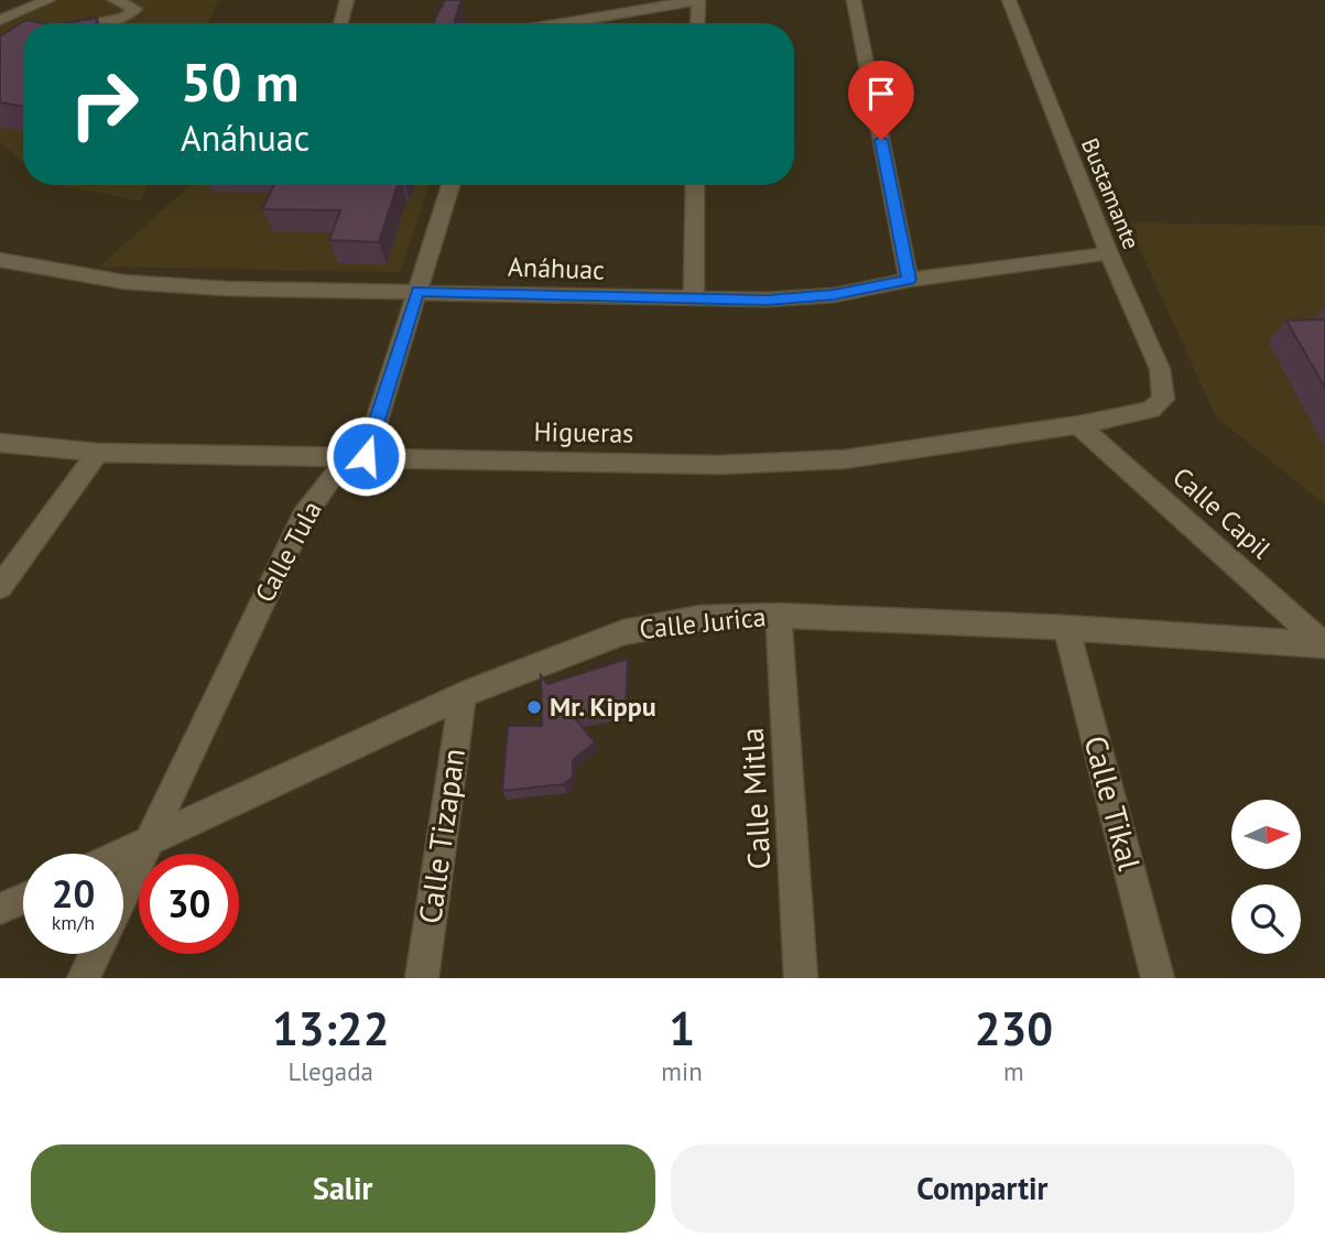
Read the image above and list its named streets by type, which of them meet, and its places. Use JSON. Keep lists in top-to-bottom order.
{
  "streets": {
    "street": [
      "Bustamante",
      "Anáhuac",
      "Higueras",
      "Calle Capil",
      "Calle Tula",
      "Calle Jurica",
      "Calle Mitla",
      "Calle Tikal",
      "Calle Tizapan"
    ]
  },
  "crossings": [
    ["Bustamante", "Anáhuac"],
    ["Bustamante", "Higueras"],
    ["Higueras", "Calle Capil"],
    ["Higueras", "Calle Tula"],
    ["Calle Capil", "Calle Jurica"],
    ["Calle Tula", "Calle Jurica"],
    ["Calle Jurica", "Calle Mitla"],
    ["Calle Jurica", "Calle Tikal"],
    ["Calle Jurica", "Calle Tizapan"]
  ],
  "places": ["Mr. Kippu"],
  "north": "right",
  "page": {
    "turn": ["50 m", "Anáhuac"],
    "speed": "20 km/h",
    "limit": "30",
    "eta": [
      "13:22",
      "Llegada",
      "1",
      "min",
      "230",
      "m"
    ],
    "buttons": ["Salir", "Compartir"]
  }
}
